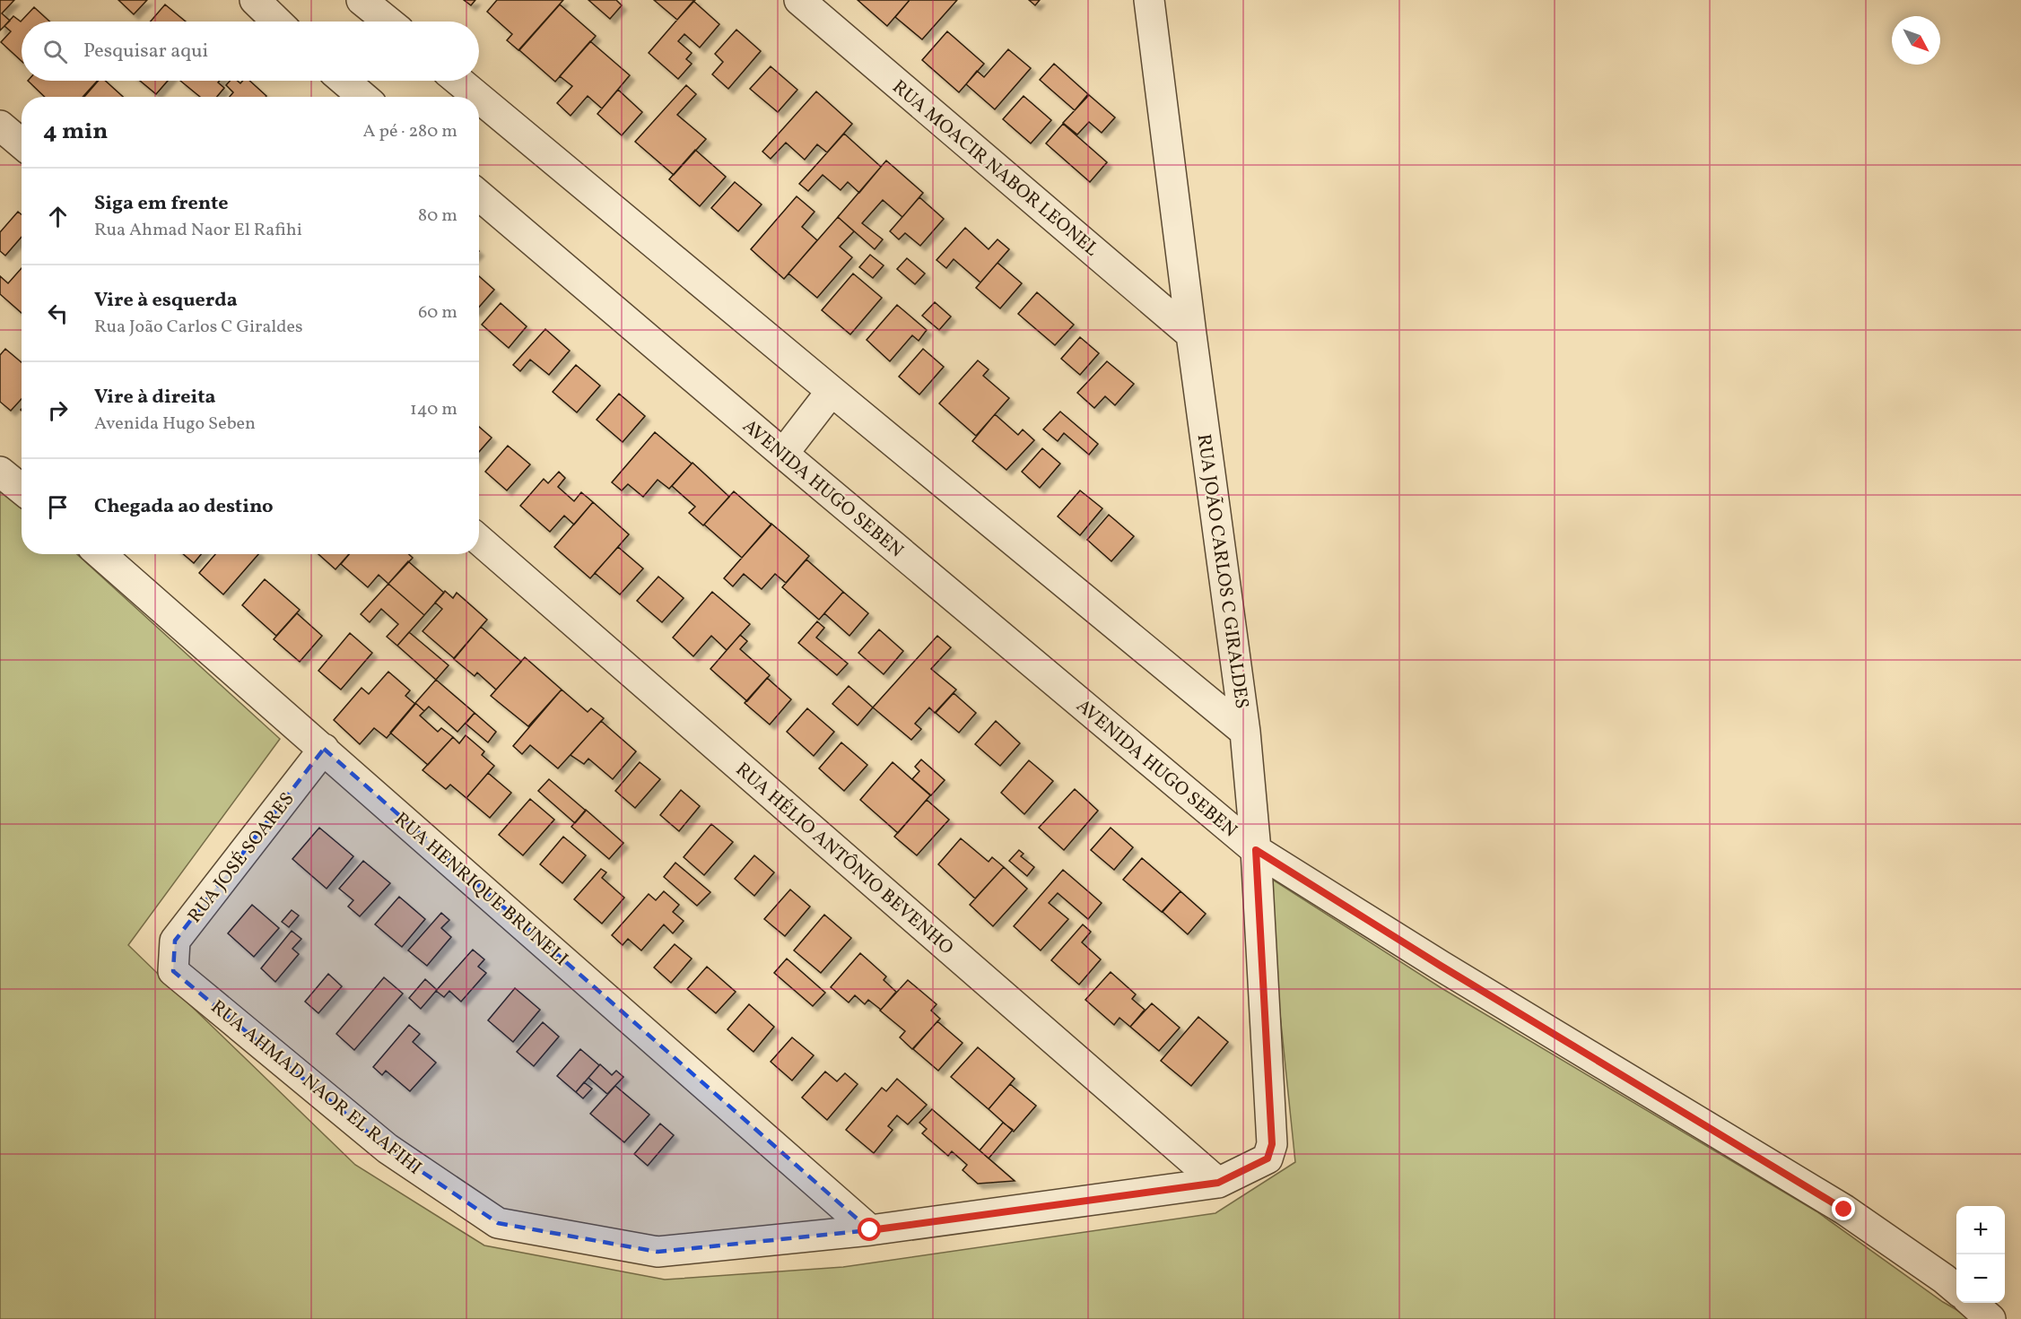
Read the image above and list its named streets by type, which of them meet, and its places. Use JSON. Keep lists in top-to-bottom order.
{
  "streets": {
    "street": [
      "RUA MOACIR NABOR LEONEL",
      "AVENIDA HUGO SEBEN",
      "RUA JOÃO CARLOS C GIRALDES",
      "RUA JOSÉ SOARES",
      "RUA HÉLIO ANTÔNIO BEVENHO",
      "RUA HENRIQUE BRUNELI",
      "RUA AHMAD NAOR EL RAFIHI"
    ]
  },
  "crossings": [
    ["RUA MOACIR NABOR LEONEL", "RUA JOÃO CARLOS C GIRALDES"],
    ["AVENIDA HUGO SEBEN", "RUA JOÃO CARLOS C GIRALDES"],
    ["RUA JOÃO CARLOS C GIRALDES", "RUA AHMAD NAOR EL RAFIHI"],
    ["RUA JOSÉ SOARES", "RUA HENRIQUE BRUNELI"],
    ["RUA JOSÉ SOARES", "RUA AHMAD NAOR EL RAFIHI"],
    ["RUA HÉLIO ANTÔNIO BEVENHO", "RUA AHMAD NAOR EL RAFIHI"],
    ["RUA HENRIQUE BRUNELI", "RUA AHMAD NAOR EL RAFIHI"]
  ],
  "north": "bottom right",
  "page": {
    "search": "Pesquisar aqui",
    "heading": ["4 min", "A pé · 280 m"],
    "list": [
      ["Siga em frente", "Rua Ahmad Naor El Rafihi", "80 m"],
      ["Vire à esquerda", "Rua João Carlos C Giraldes", "60 m"],
      ["Vire à direita", "Avenida Hugo Seben", "140 m"],
      "Chegada ao destino"
    ],
    "map_buttons": ["+", "−"]
  }
}
